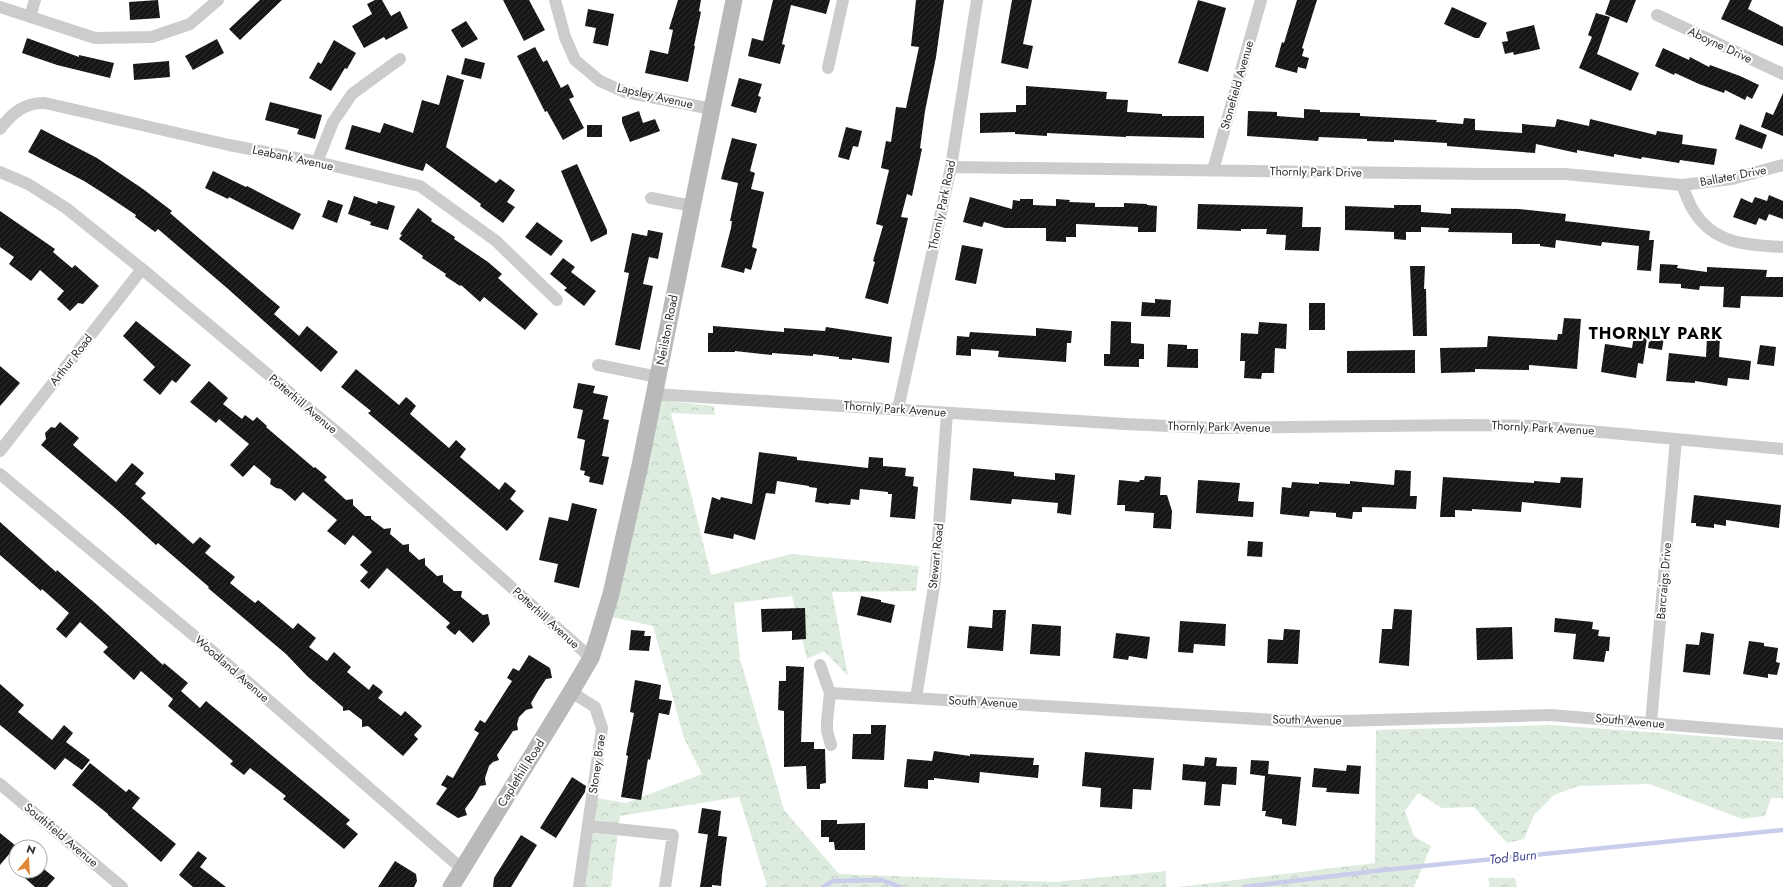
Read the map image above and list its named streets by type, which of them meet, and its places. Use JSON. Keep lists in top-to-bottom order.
{
  "streets": {
    "main road": ["Neilston Road", "Caplethill Road"],
    "street": [
      "Aboyne Drive",
      "Stonefield Avenue",
      "Lapsley Avenue",
      "Leabank Avenue",
      "Thornly Park Drive",
      "Ballater Drive",
      "Thornly Park Road",
      "Arthur Road",
      "Potterhill Avenue",
      "Thornly Park Avenue",
      "Stewart Road",
      "Barcraigs Drive",
      "Woodland Avenue",
      "South Avenue",
      "Stoney Brae",
      "Southfield Avenue"
    ]
  },
  "crossings": [
    ["Stonefield Avenue", "Thornly Park Drive"],
    ["Lapsley Avenue", "Neilston Road"],
    ["Thornly Park Drive", "Ballater Drive"],
    ["Thornly Park Drive", "Thornly Park Road"],
    ["Thornly Park Road", "Thornly Park Avenue"],
    ["Neilston Road", "Potterhill Avenue"],
    ["Neilston Road", "Thornly Park Avenue"],
    ["Neilston Road", "Caplethill Road"],
    ["Arthur Road", "Potterhill Avenue"],
    ["Potterhill Avenue", "Caplethill Road"],
    ["Thornly Park Avenue", "Stewart Road"],
    ["Thornly Park Avenue", "Barcraigs Drive"],
    ["Stewart Road", "South Avenue"],
    ["Barcraigs Drive", "South Avenue"],
    ["Woodland Avenue", "Caplethill Road"],
    ["Stoney Brae", "Caplethill Road"]
  ],
  "districts": ["THORNLY PARK"],
  "water": ["Tod Burn"],
  "north": "top"
}
